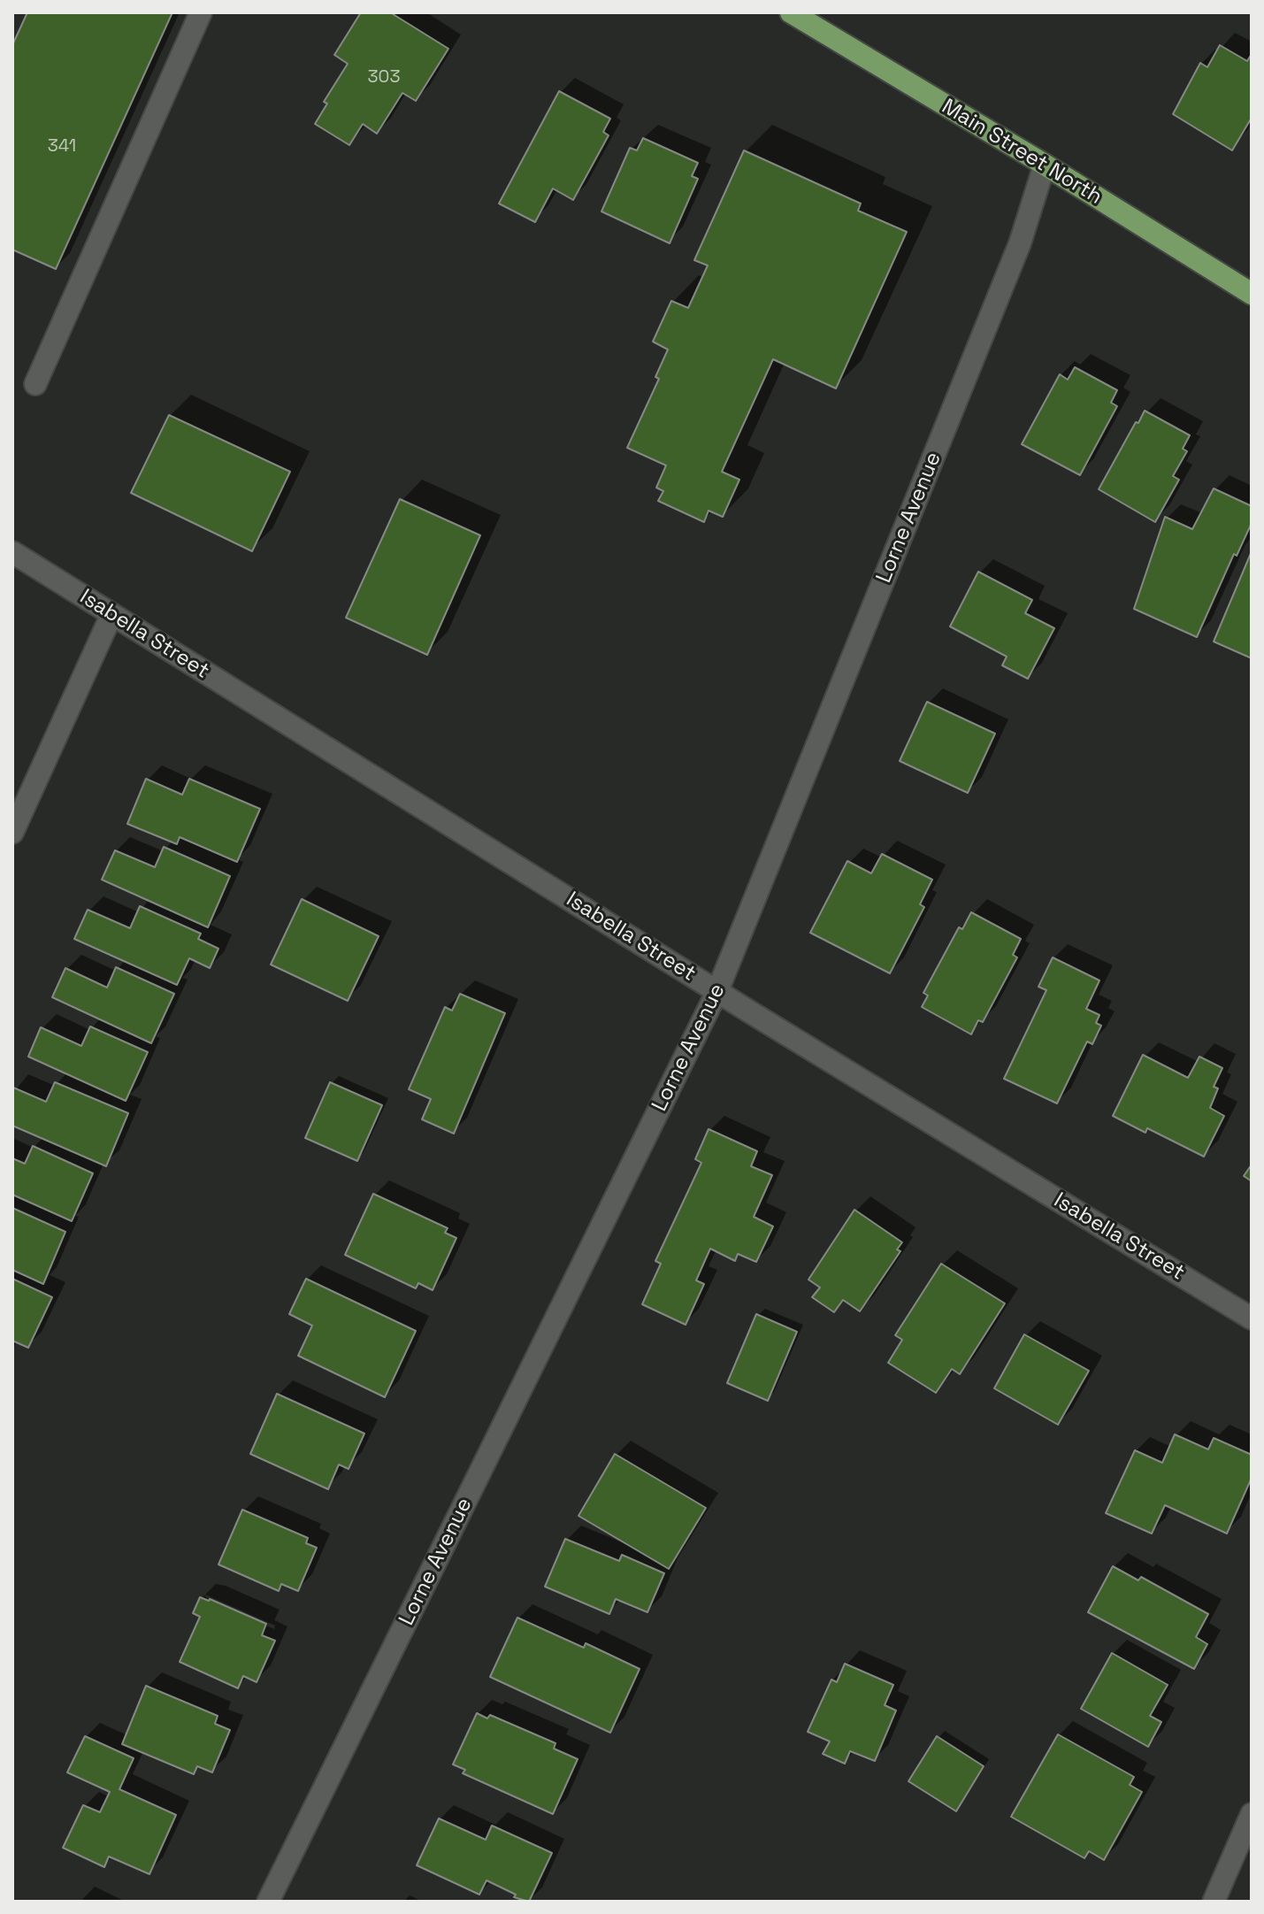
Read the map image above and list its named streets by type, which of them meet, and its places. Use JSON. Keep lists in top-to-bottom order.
{
  "streets": {
    "main road": ["Main Street North"],
    "street": ["Lorne Avenue", "Isabella Street"]
  },
  "crossings": [
    ["Main Street North", "Lorne Avenue"],
    ["Lorne Avenue", "Isabella Street"]
  ],
  "house_numbers": ["303", "341"]
}
